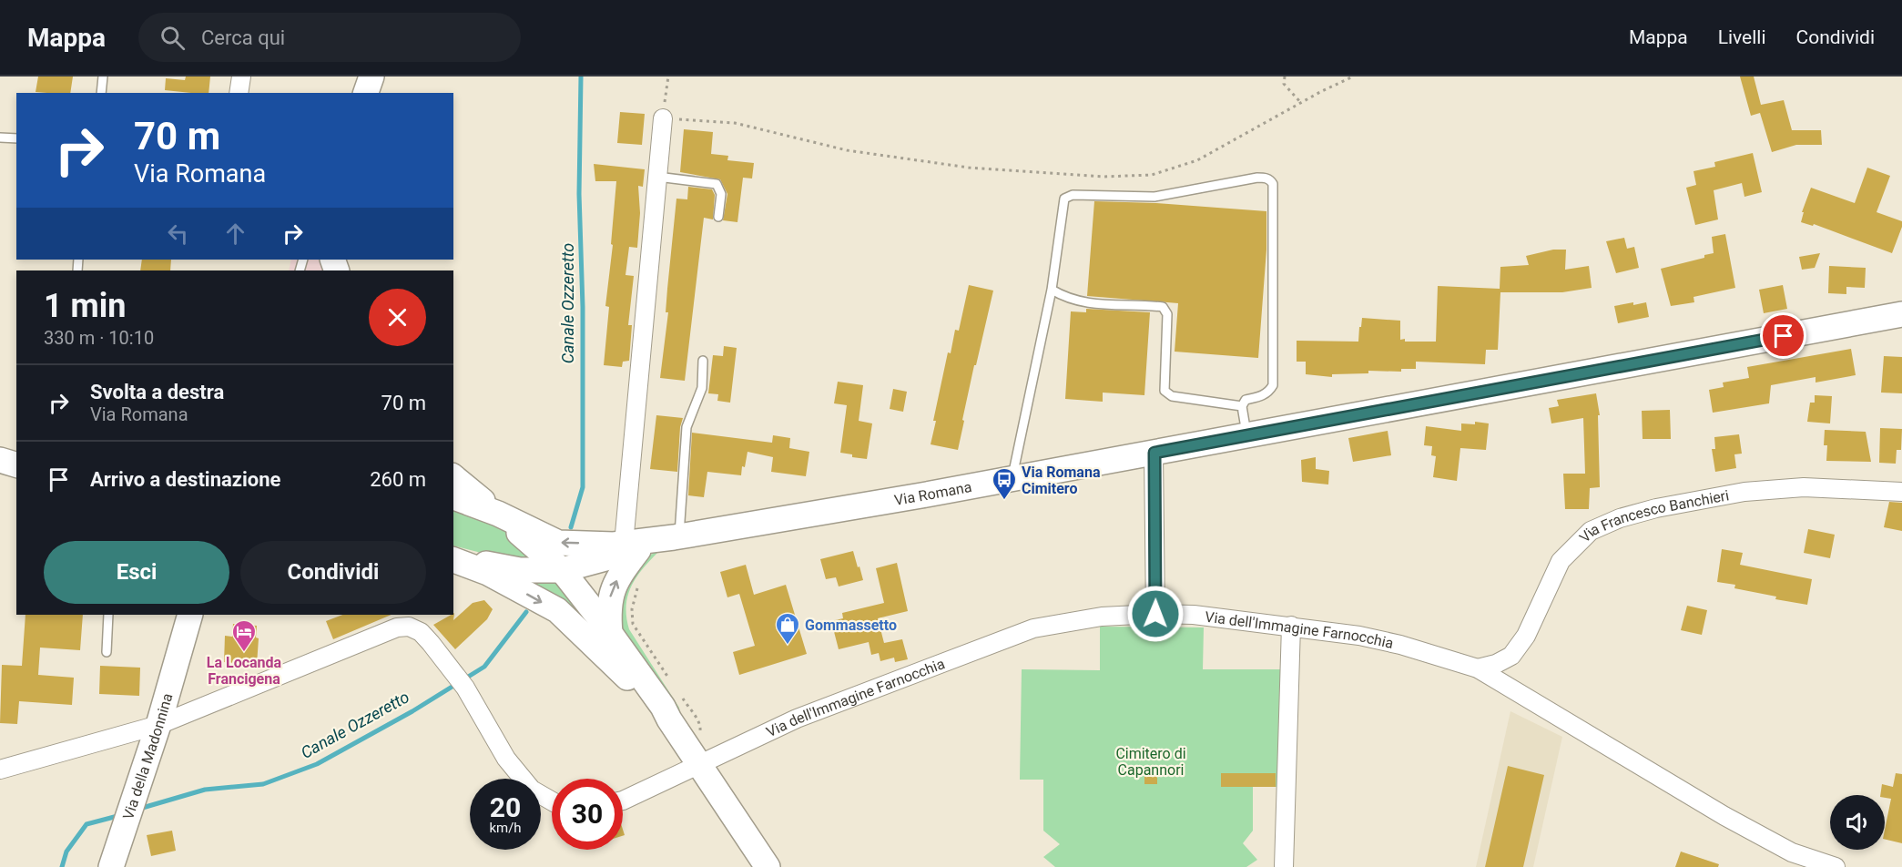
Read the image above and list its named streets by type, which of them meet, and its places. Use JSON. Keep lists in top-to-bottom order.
{
  "streets": {
    "street": [
      "Via Romana",
      "Via Francesco Banchieri",
      "Via dell'Immagine Farnocchia",
      "Via della Madonnina"
    ]
  },
  "crossings": [
    ["Via Francesco Banchieri", "Via dell'Immagine Farnocchia"]
  ],
  "water": ["Canale Ozzeretto"],
  "parks": ["Cimitero di Capannori"],
  "places": {
    "bus stop": ["Via Romana Cimitero"],
    "shop": ["Gommassetto"],
    "hotel": ["La Locanda Francigena"]
  },
  "page": {
    "header": "Mappa",
    "search": "Cerca qui",
    "nav": ["Mappa", "Livelli", "Condividi"],
    "turn": ["70 m", "Via Romana"],
    "heading": ["1 min", "330 m · 10:10"],
    "list": [
      {
        "name": "Svolta a destra",
        "note": "Via Romana",
        "value": "70 m"
      },
      {
        "name": "Arrivo a destinazione",
        "value": "260 m"
      }
    ],
    "buttons": ["Esci", "Condividi"],
    "speed": "20 km/h",
    "limit": "30"
  }
}
